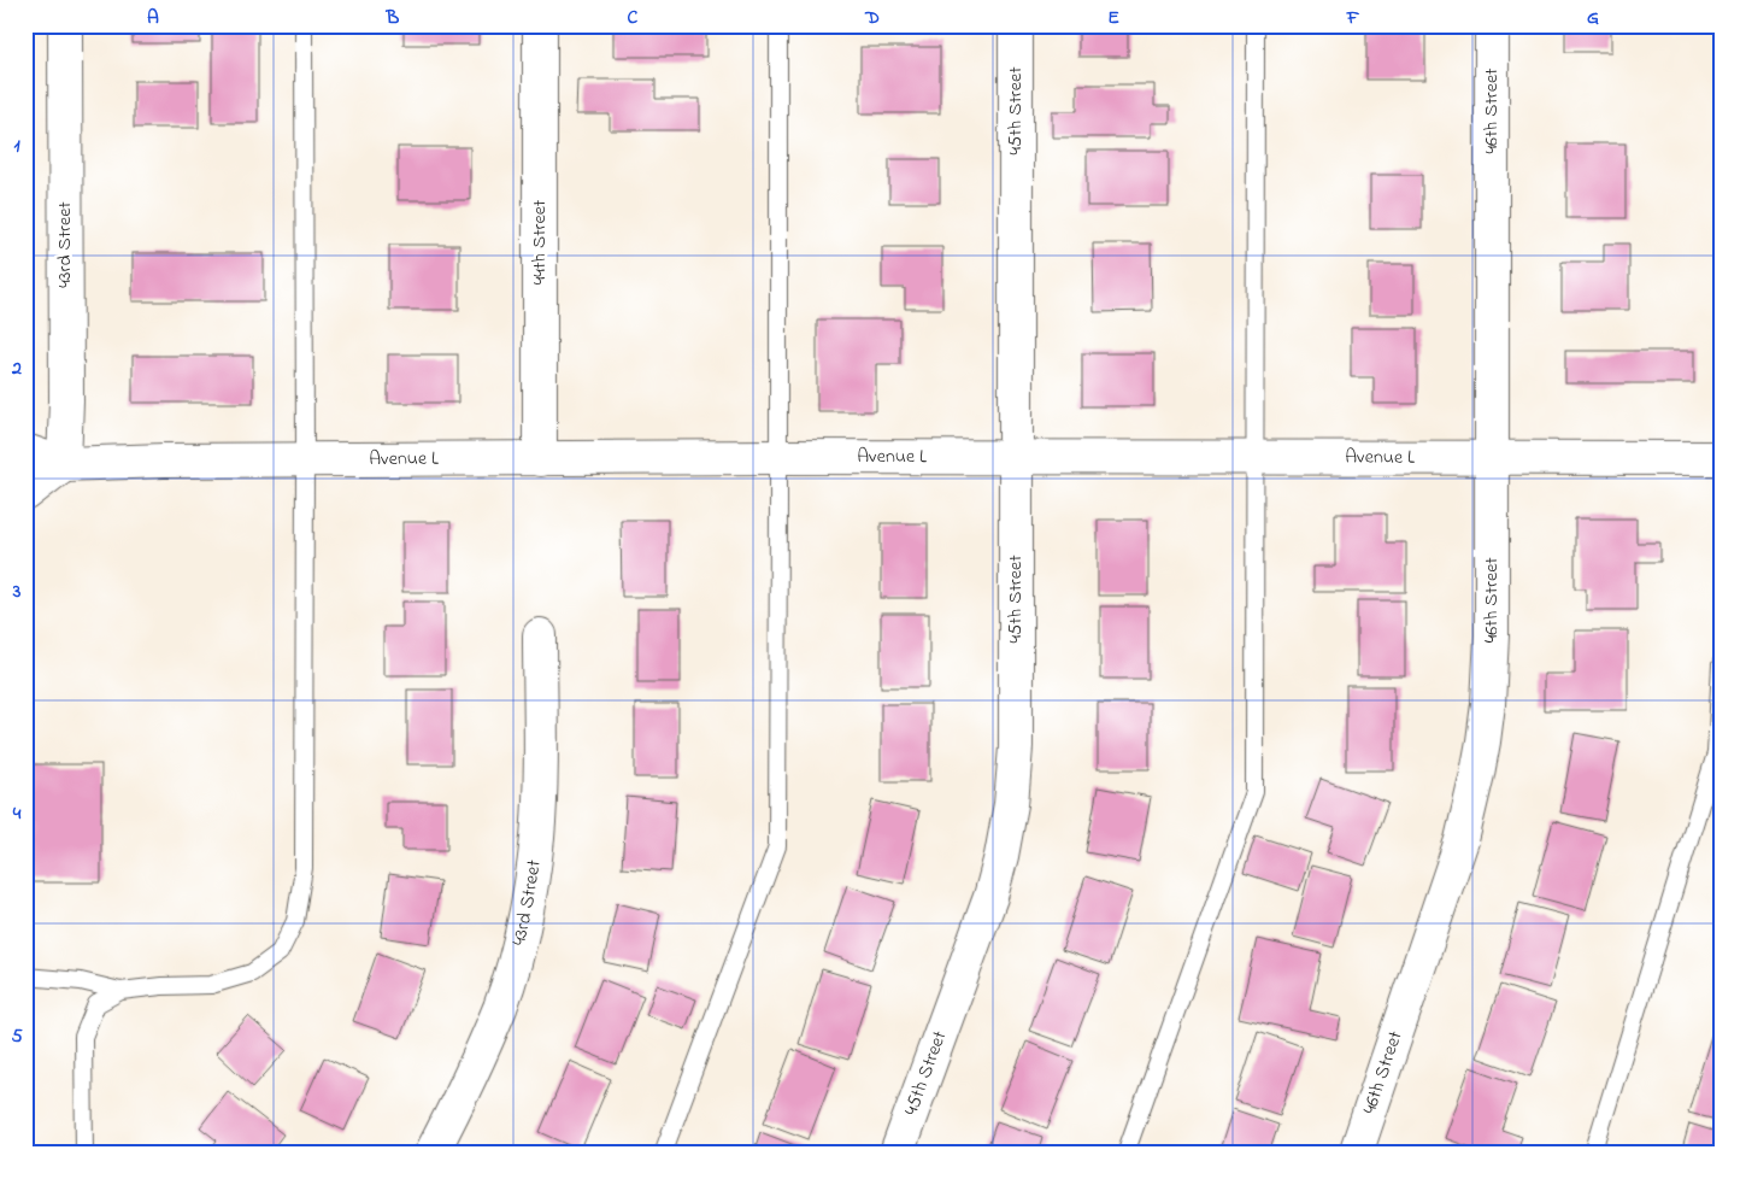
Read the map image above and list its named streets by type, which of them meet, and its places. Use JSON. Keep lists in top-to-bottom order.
{
  "streets": {
    "street": [
      "45th Street",
      "46th Street",
      "44th Street",
      "43rd Street",
      "Avenue L"
    ]
  },
  "crossings": [
    ["45th Street", "Avenue L"],
    ["46th Street", "Avenue L"],
    ["44th Street", "Avenue L"],
    ["43rd Street", "Avenue L"]
  ],
  "grid": {
    "columns": [
      "A",
      "B",
      "C",
      "D",
      "E",
      "F",
      "G"
    ],
    "rows": [
      "1",
      "2",
      "3",
      "4",
      "5"
    ]
  }
}
